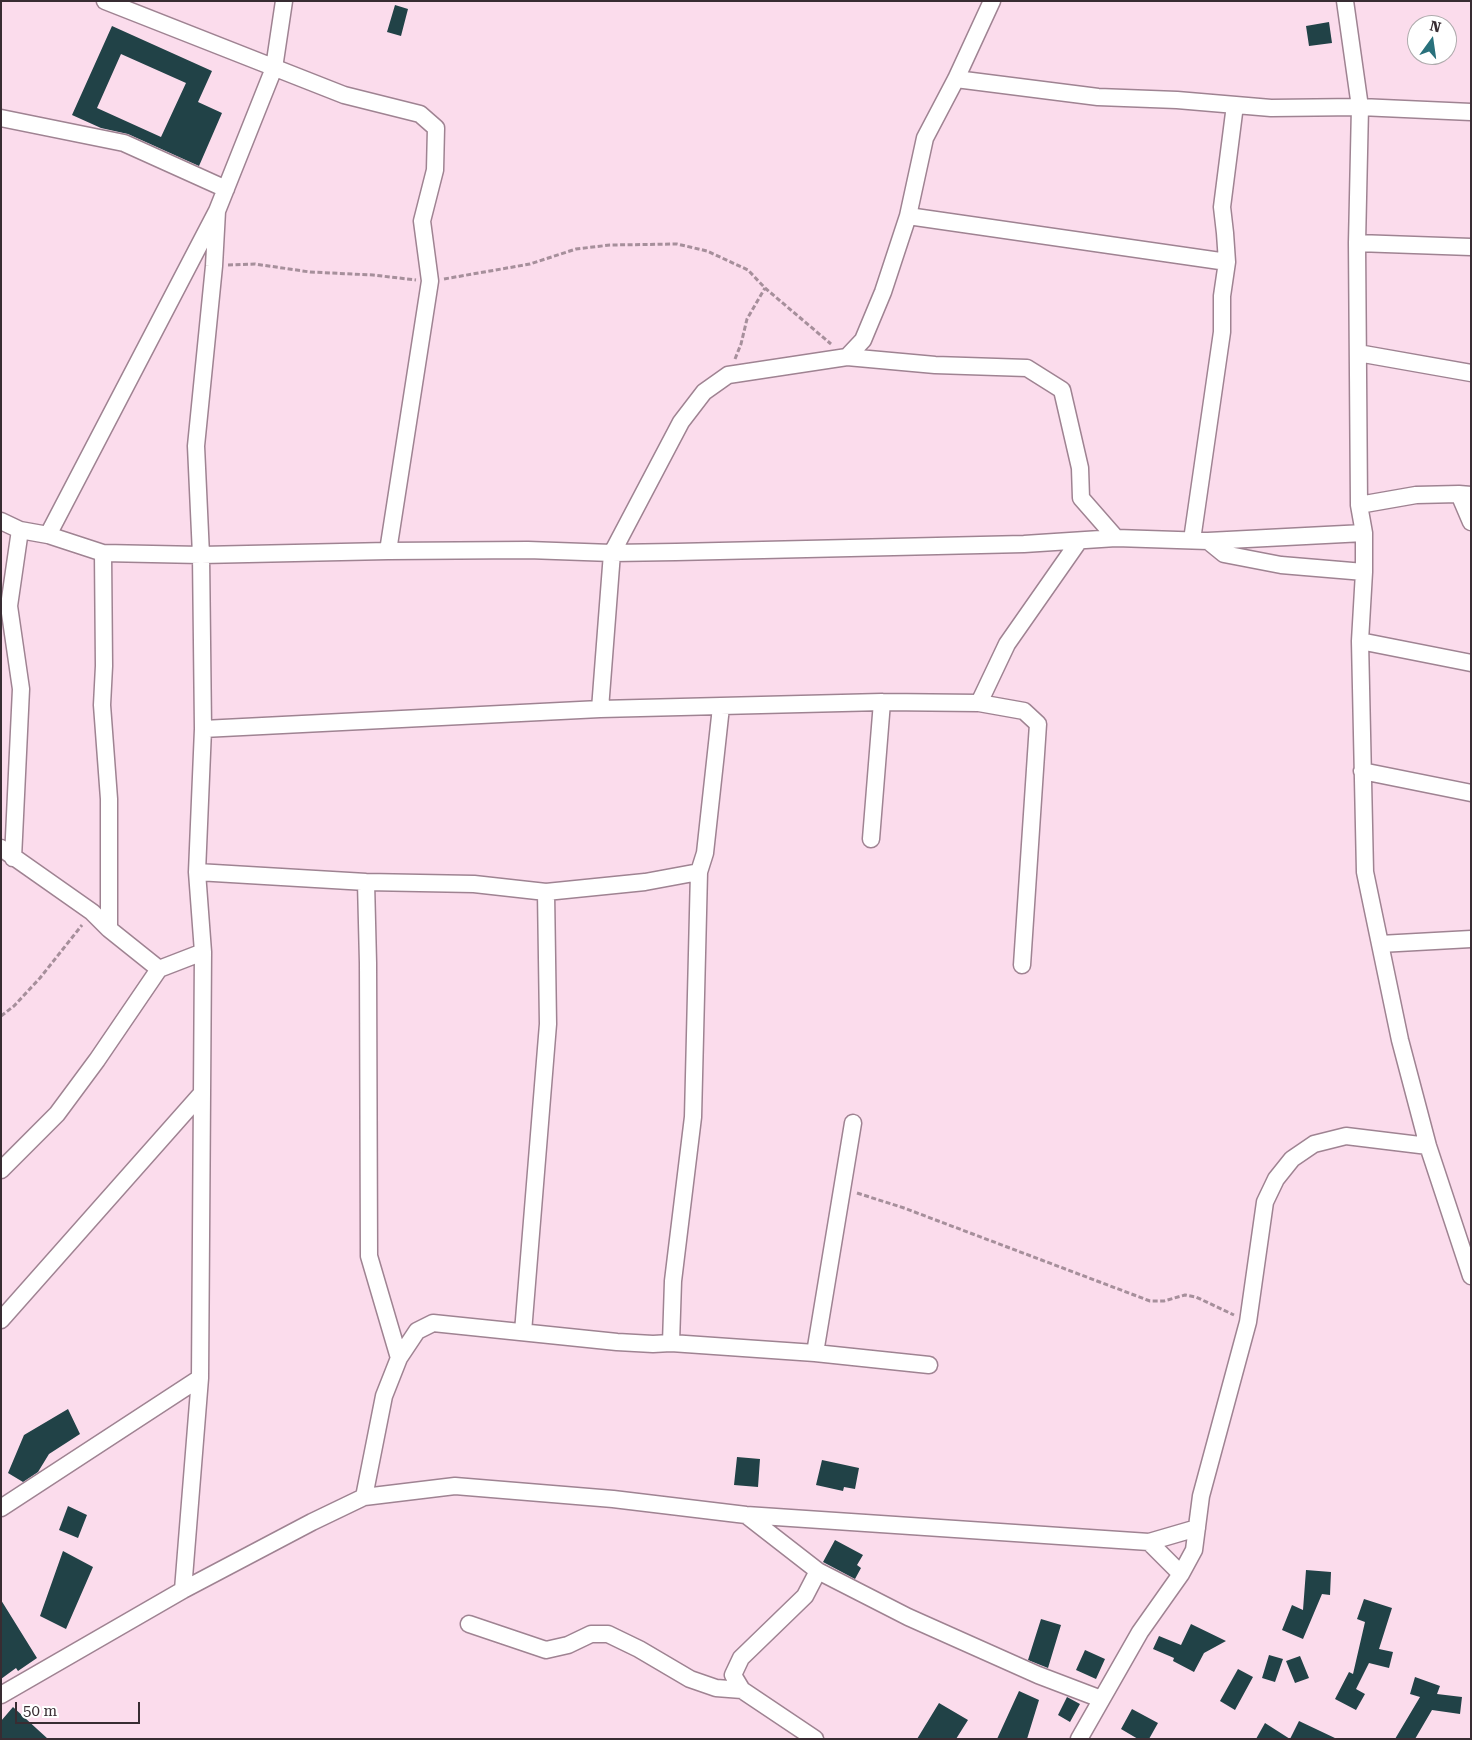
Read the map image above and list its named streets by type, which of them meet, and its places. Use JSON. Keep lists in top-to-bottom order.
{
  "scale_bar": "50 m",
  "north": "top"
}
